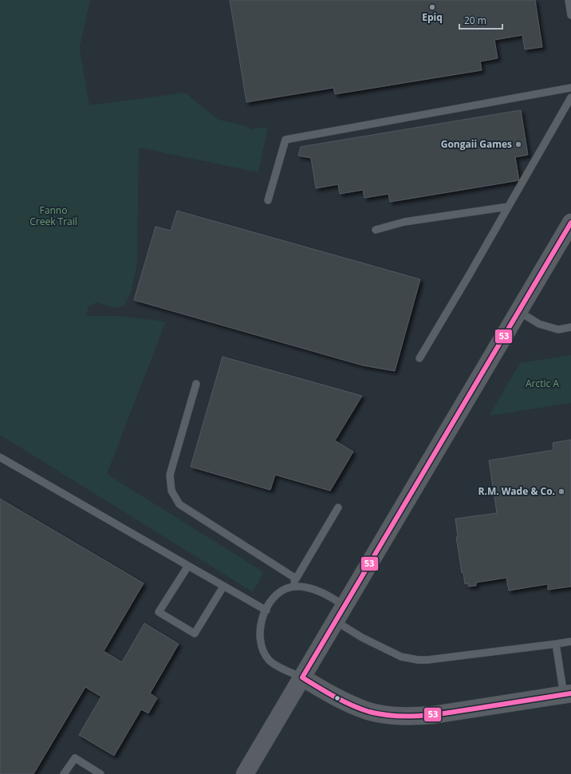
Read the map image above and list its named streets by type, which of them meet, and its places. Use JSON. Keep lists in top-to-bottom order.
{
  "parks": ["Fanno Creek Trail", "Arctic A"],
  "places": ["Epiq", "Gongaii Games", "R.M. Wade & Co."],
  "lines": ["transit line 53"],
  "scale_bar": "20 m"
}
